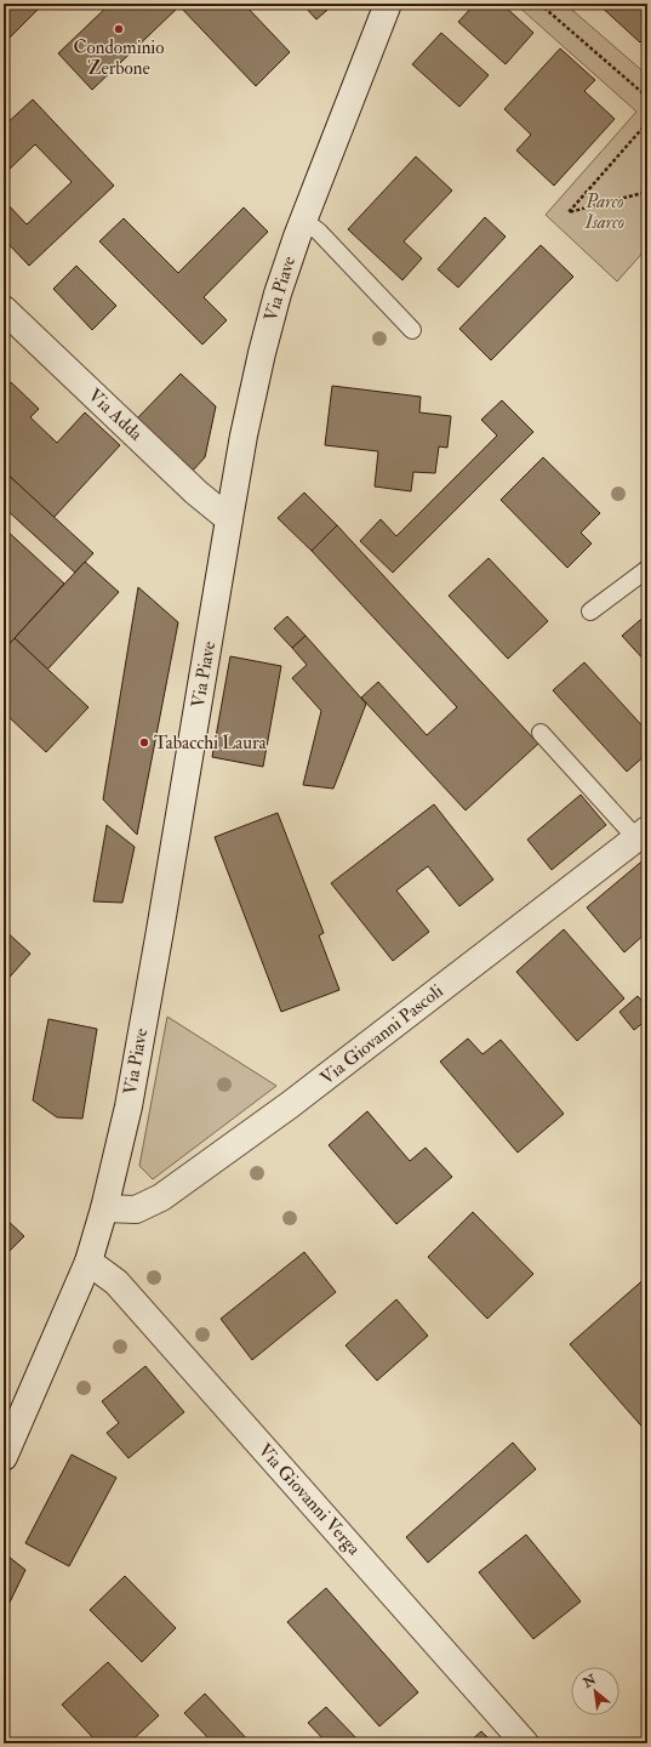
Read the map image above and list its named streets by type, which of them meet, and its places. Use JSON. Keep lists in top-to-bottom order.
{
  "streets": {
    "street": [
      "Via Piave",
      "Via Adda",
      "Via Giovanni Pascoli",
      "Via Giovanni Verga"
    ]
  },
  "crossings": [
    ["Via Piave", "Via Adda"],
    ["Via Piave", "Via Giovanni Pascoli"],
    ["Via Piave", "Via Giovanni Verga"]
  ],
  "parks": ["Parco Isarco"],
  "places": ["Condominio Zerbone", "Tabacchi Laura"],
  "north": "top left"
}
